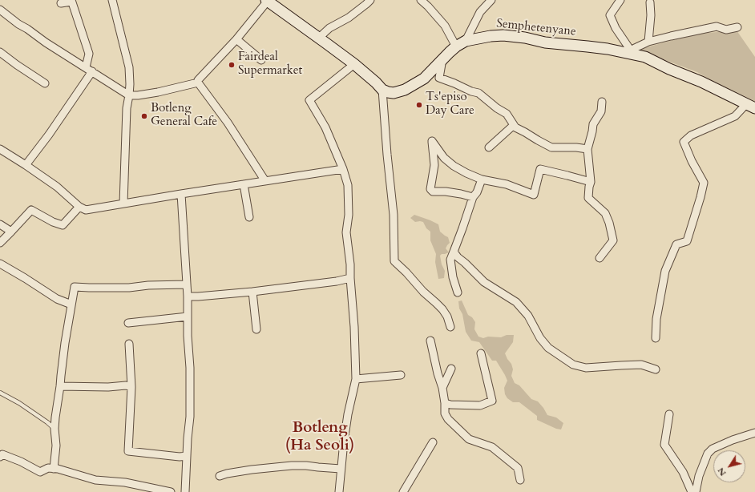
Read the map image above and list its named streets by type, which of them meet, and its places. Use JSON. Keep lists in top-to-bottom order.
{
  "streets": {
    "main road": ["Semphetenyane"]
  },
  "districts": ["Botleng (Ha Seoli)"],
  "places": ["Fairdeal Supermarket", "Ts'episo Day Care", "Botleng General Cafe"],
  "north": "bottom left"
}
